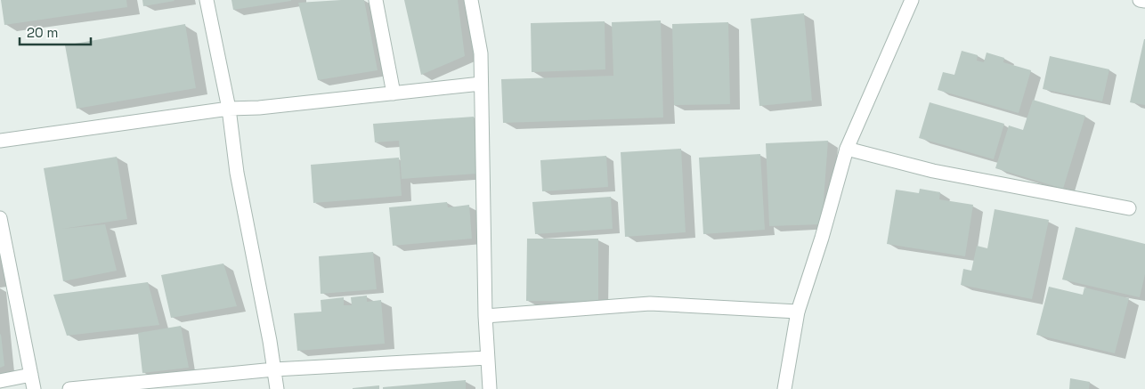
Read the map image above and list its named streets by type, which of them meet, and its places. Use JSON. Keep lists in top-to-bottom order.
{
  "scale_bar": "20 m"
}
